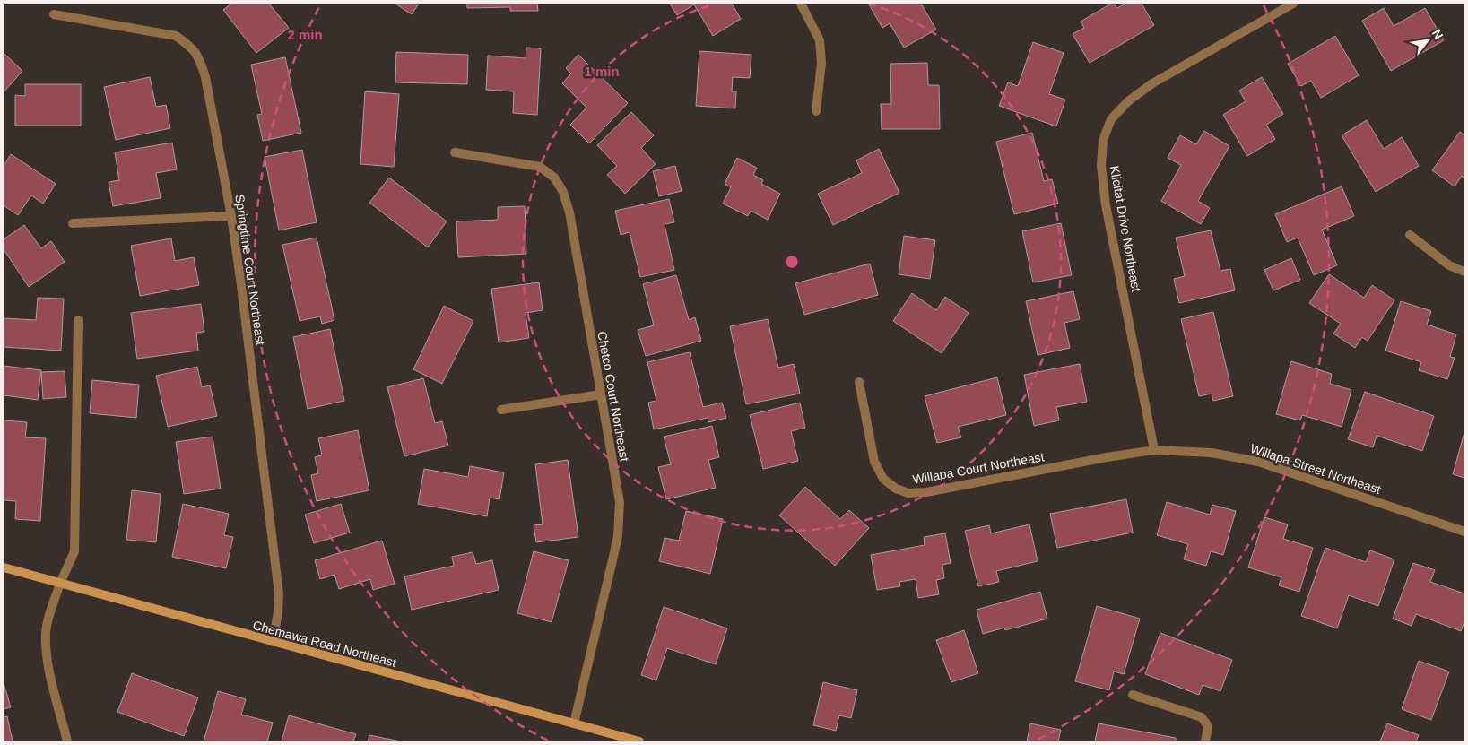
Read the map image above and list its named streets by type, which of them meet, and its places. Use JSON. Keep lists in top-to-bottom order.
{
  "streets": {
    "main road": ["Chemawa Road Northeast"],
    "street": [
      "Klicitat Drive Northeast",
      "Springtime Court Northeast",
      "Chetco Court Northeast",
      "Willapa Court Northeast",
      "Willapa Street Northeast"
    ]
  },
  "crossings": [
    ["Klicitat Drive Northeast", "Willapa Court Northeast"],
    ["Klicitat Drive Northeast", "Willapa Street Northeast"],
    ["Springtime Court Northeast", "Chemawa Road Northeast"],
    ["Chetco Court Northeast", "Chemawa Road Northeast"],
    ["Willapa Court Northeast", "Willapa Street Northeast"]
  ],
  "north": "top right",
  "rings": ["2 min", "1 min"]
}
